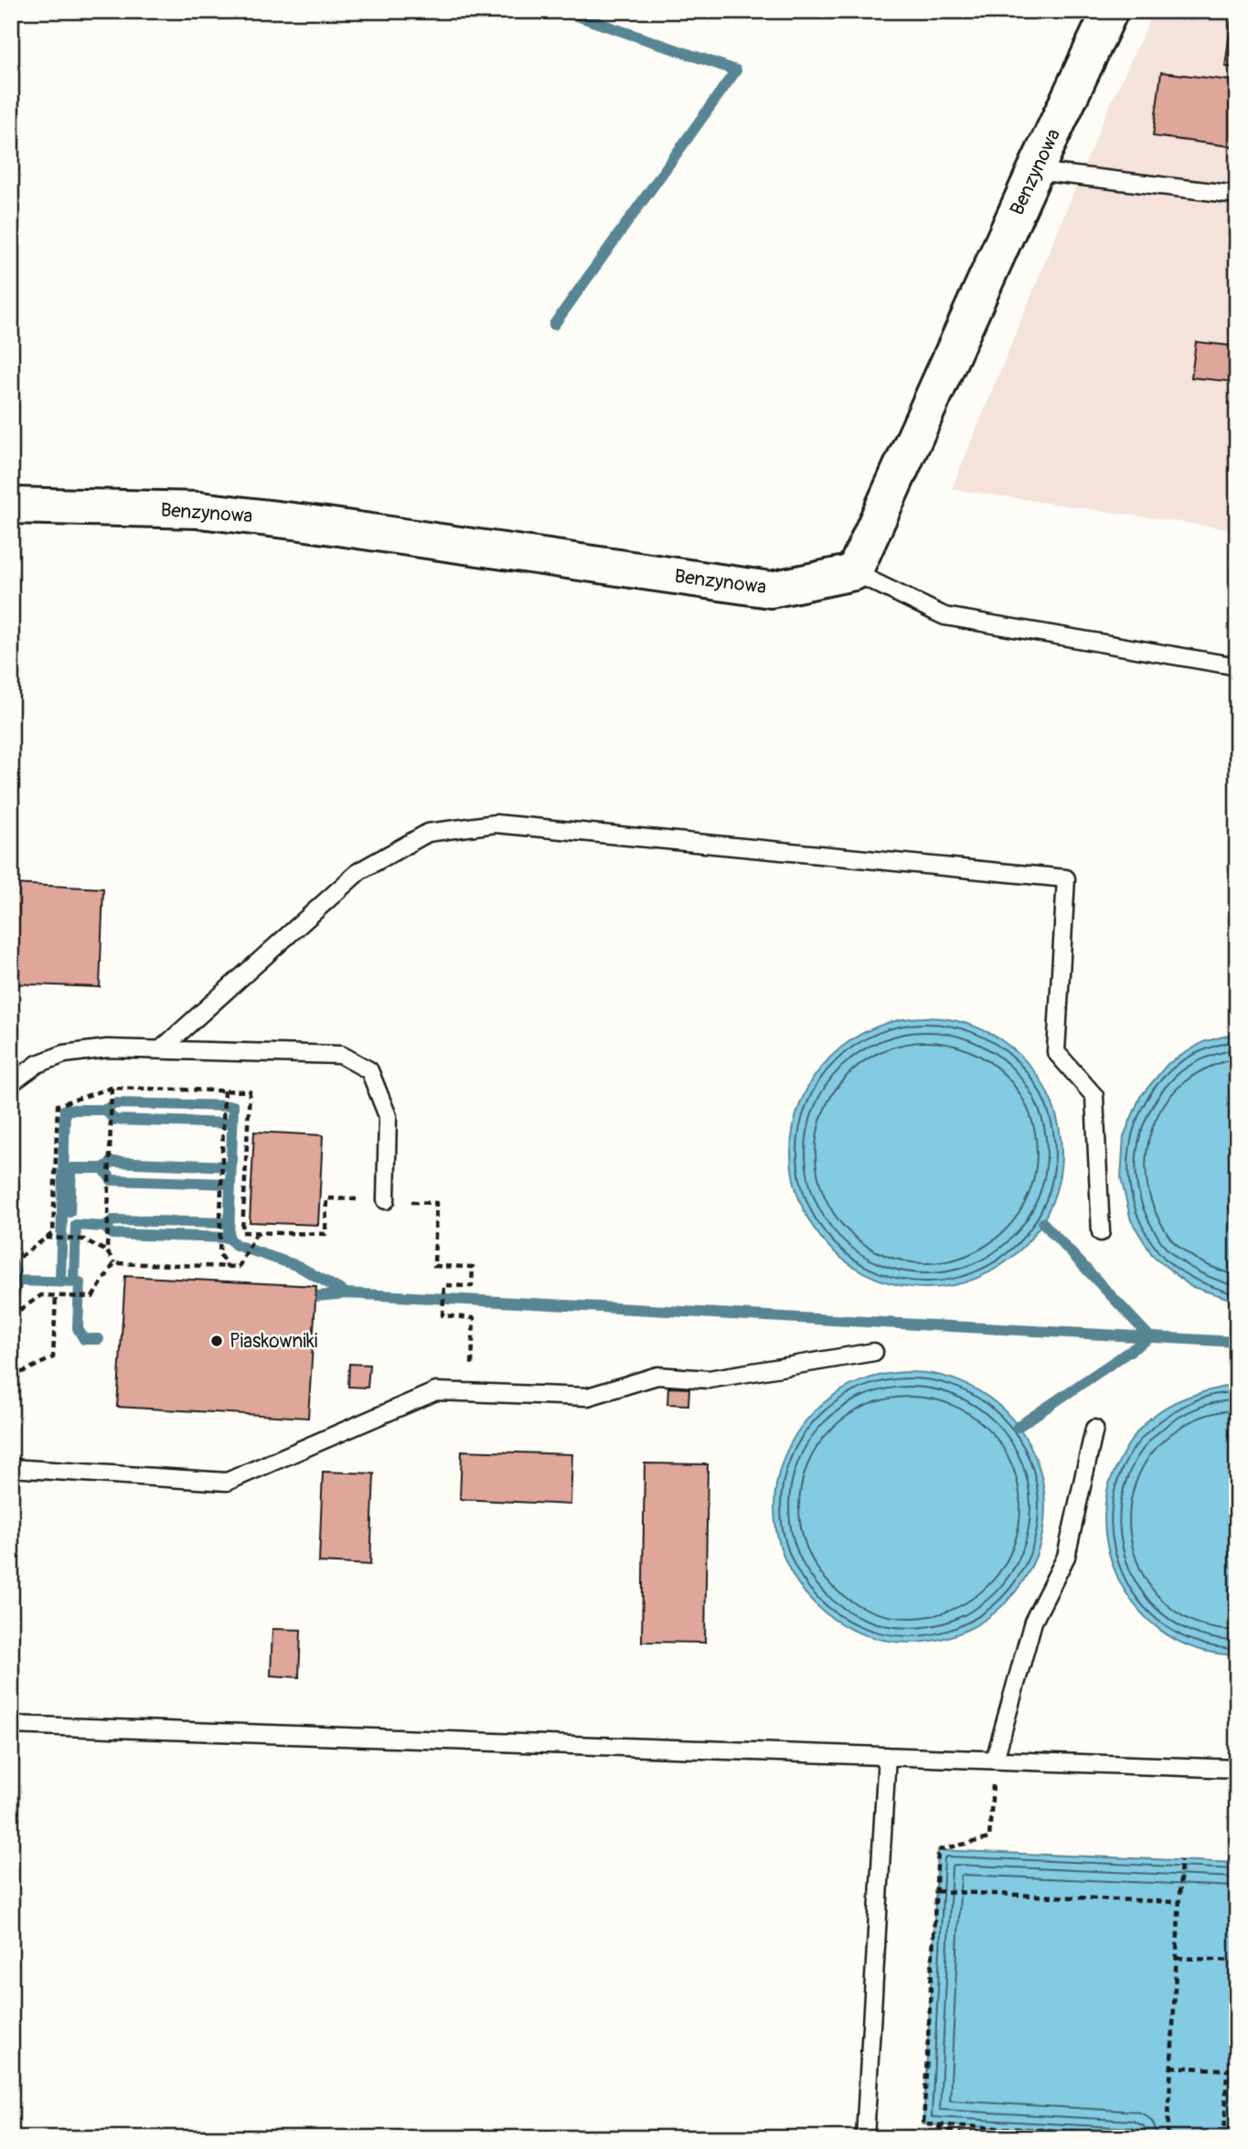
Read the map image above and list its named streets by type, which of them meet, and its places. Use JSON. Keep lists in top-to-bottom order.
{
  "streets": {
    "street": ["Benzynowa"]
  },
  "places": ["Piaskowniki"]
}
